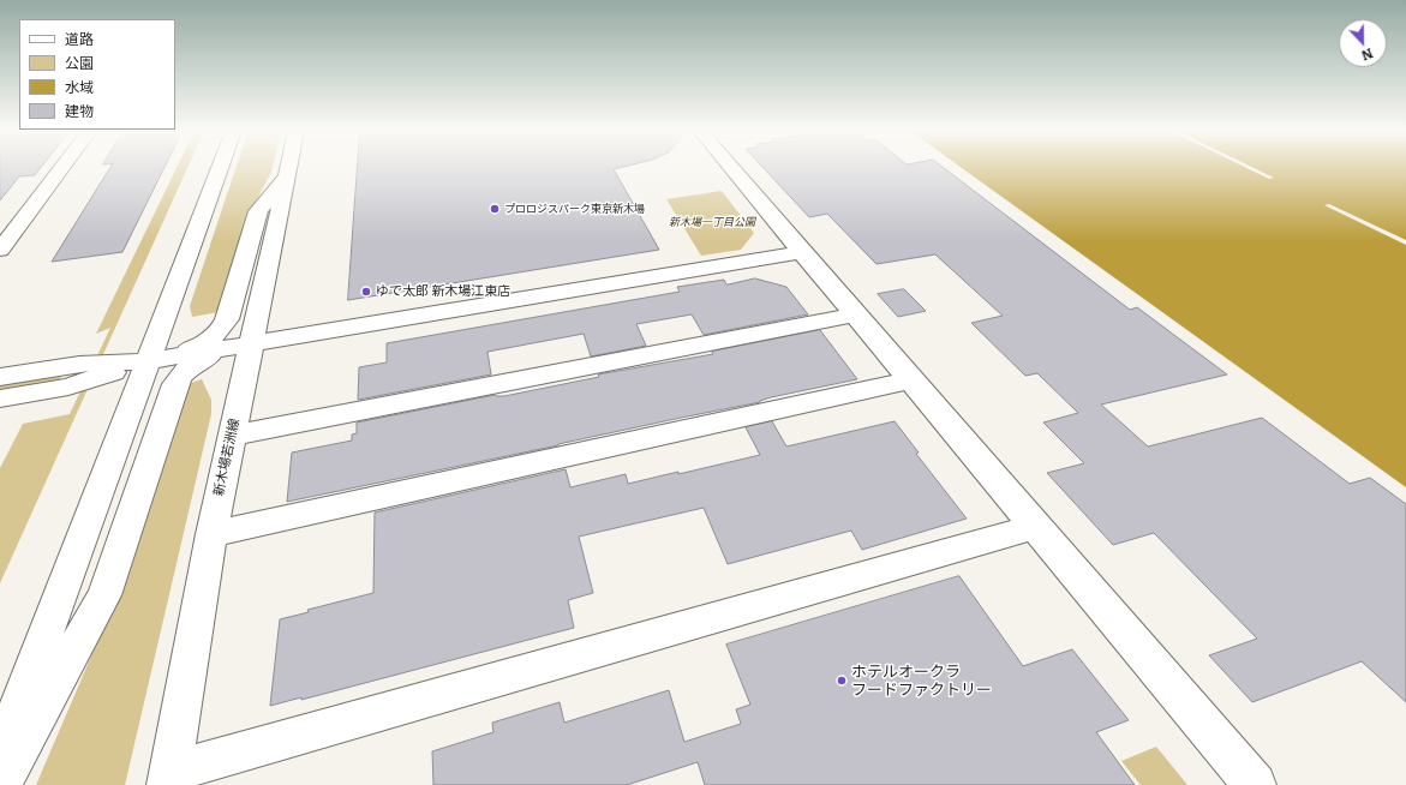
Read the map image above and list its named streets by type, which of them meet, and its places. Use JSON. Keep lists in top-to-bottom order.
{
  "streets": {
    "street": ["新木場若洲線"]
  },
  "parks": ["新木場一丁目公園"],
  "places": ["プロロジスパーク東京新木場", "ゆで太郎 新木場江東店", "ホテルオークラ フードファクトリー"],
  "legend": [
    "道路",
    "公園",
    "水域",
    "建物"
  ],
  "north": "bottom"
}
